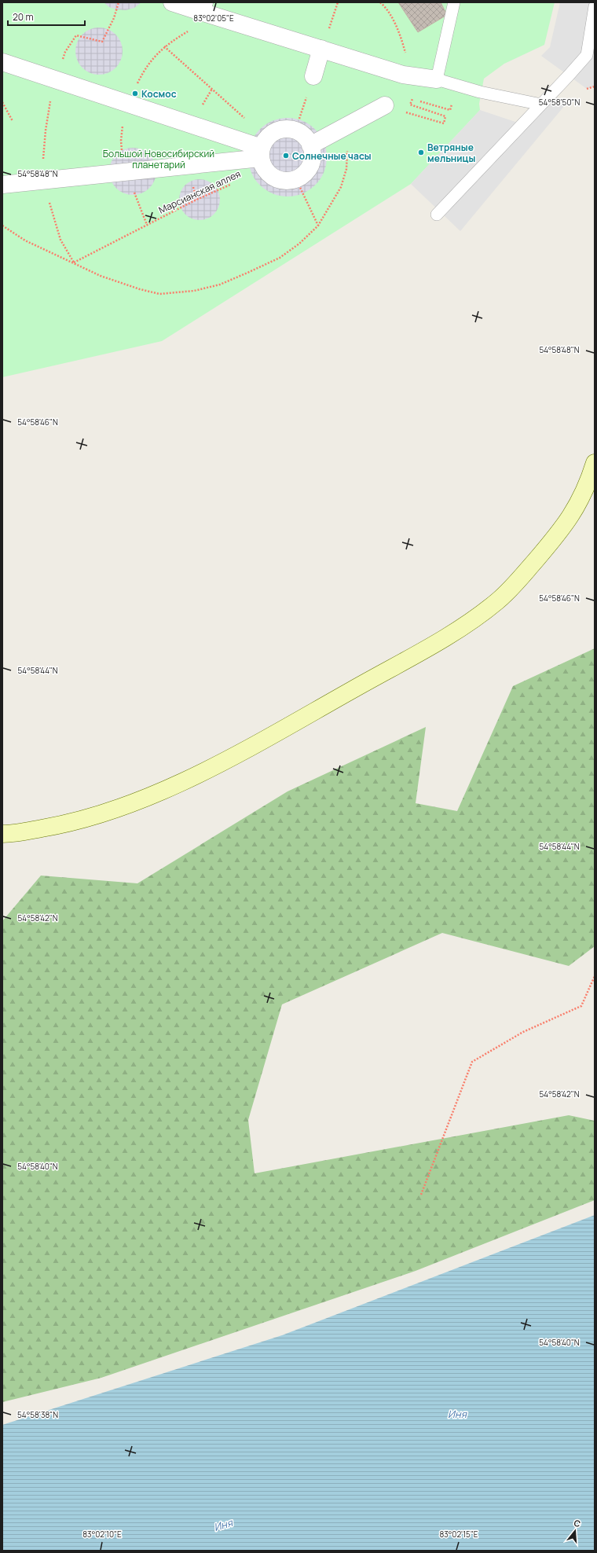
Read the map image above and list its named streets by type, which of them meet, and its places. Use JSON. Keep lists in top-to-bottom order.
{
  "streets": {
    "path": ["Марсианская аллея"]
  },
  "water": ["Иня"],
  "parks": ["Большой Новосибирский планетарий"],
  "places": ["Космос", "Ветряные мельницы", "Солнечные часы"],
  "scale_bar": "20 m",
  "north": "top",
  "coordinates": [
    "83°02'05\"E",
    "54°58'50\"N",
    "54°58'48\"N",
    "54°58'46\"N",
    "54°58'44\"N",
    "54°58'42\"N",
    "54°58'40\"N",
    "54°58'38\"N",
    "83°02'10\"E",
    "83°02'15\"E"
  ]
}
